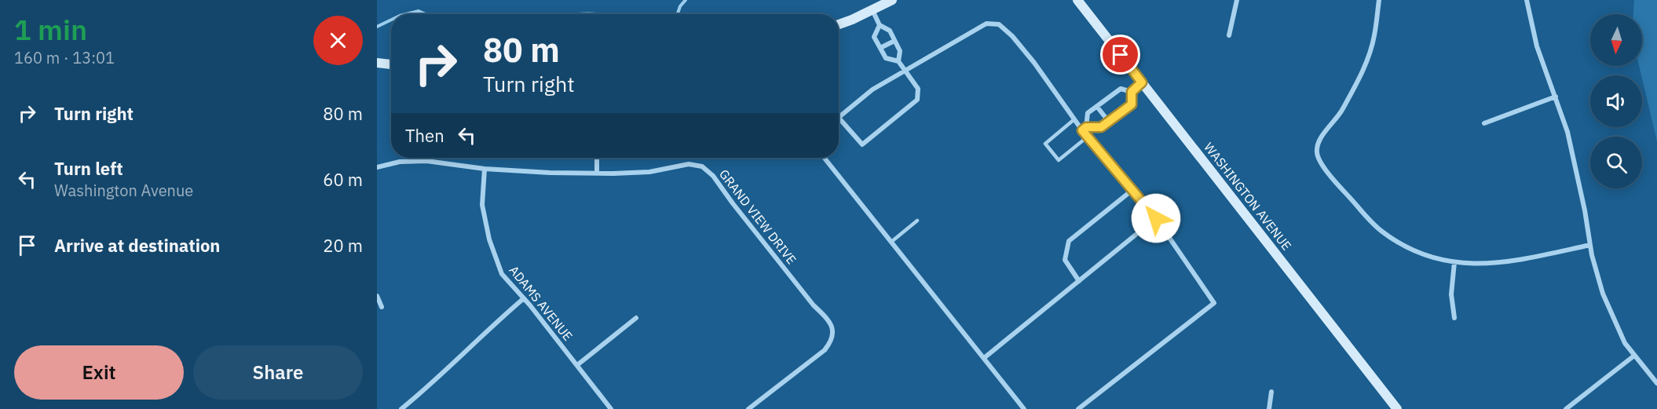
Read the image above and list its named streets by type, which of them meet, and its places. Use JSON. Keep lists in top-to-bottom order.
{
  "streets": {
    "main road": ["WASHINGTON AVENUE"],
    "street": ["GRAND VIEW DRIVE", "ADAMS AVENUE"]
  },
  "crossings": [
    ["GRAND VIEW DRIVE", "ADAMS AVENUE"]
  ],
  "north": "bottom",
  "page": {
    "heading": ["1 min", "160 m · 13:01"],
    "turn": ["80 m", "Turn right"],
    "list": [
      {
        "name": "Turn right",
        "value": "80 m"
      },
      {
        "name": "Turn left",
        "note": "Washington Avenue",
        "value": "60 m"
      },
      {
        "name": "Arrive at destination",
        "value": "20 m"
      }
    ],
    "then": "Then",
    "buttons": ["Exit", "Share"]
  }
}
